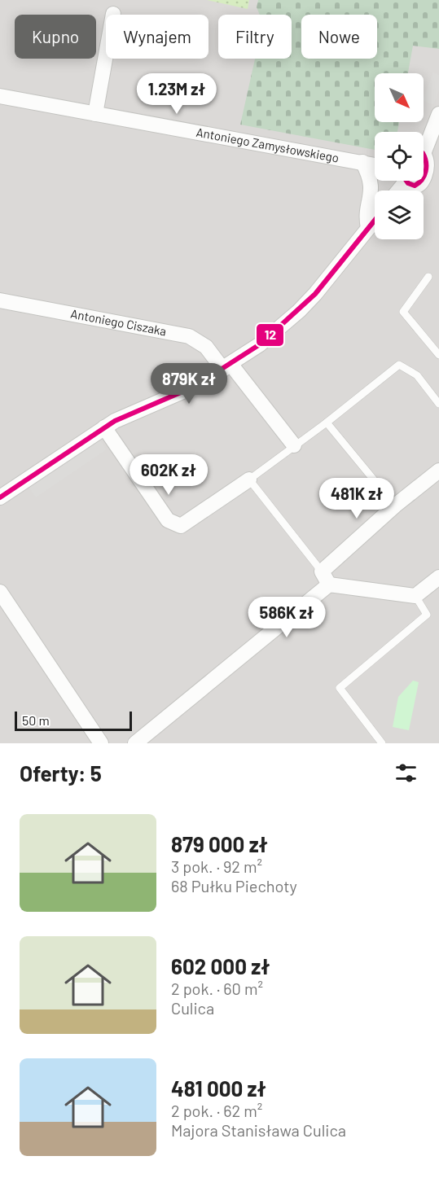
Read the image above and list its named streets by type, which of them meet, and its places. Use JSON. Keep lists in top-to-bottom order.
{
  "streets": {
    "street": ["Antoniego Zamysłowskiego", "Antoniego Ciszaka"]
  },
  "lines": ["transit line 12"],
  "scale_bar": "50 m",
  "north": "bottom right",
  "page": {
    "chip": [
      "Kupno",
      "Wynajem",
      "Filtry",
      "Nowe"
    ],
    "price": [
      "1.23M zł",
      "879K zł",
      "602K zł",
      "481K zł",
      "586K zł"
    ],
    "scale": "50 m",
    "heading": "Oferty: 5",
    "list": [
      {
        "name": "879 000 zł",
        "note": "3 pok. · 92 m² · 68 Pułku Piechoty"
      },
      {
        "name": "602 000 zł",
        "note": "2 pok. · 60 m² · Culica"
      },
      {
        "name": "481 000 zł",
        "note": "2 pok. · 62 m² · Majora Stanisława Culica"
      }
    ]
  }
}
